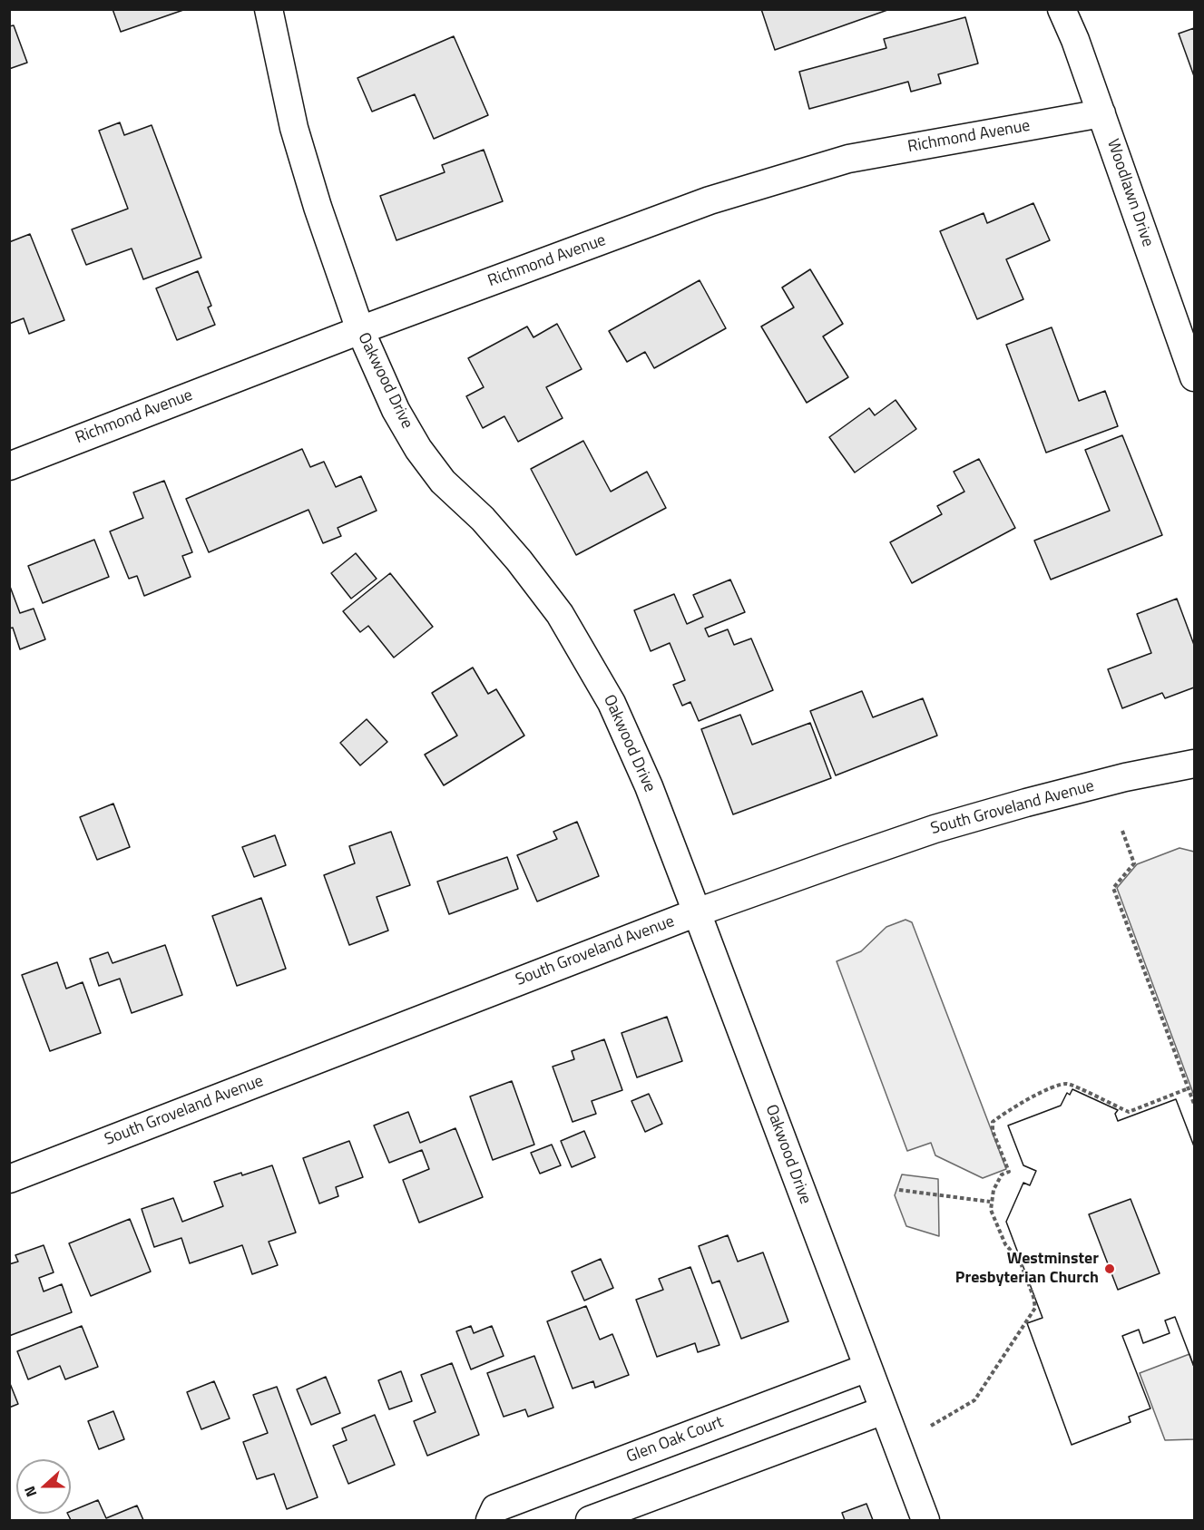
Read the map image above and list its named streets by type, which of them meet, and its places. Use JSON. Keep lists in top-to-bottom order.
{
  "streets": {
    "street": [
      "Richmond Avenue",
      "Woodlawn Drive",
      "Oakwood Drive",
      "South Groveland Avenue",
      "Glen Oak Court"
    ]
  },
  "crossings": [
    ["Richmond Avenue", "Woodlawn Drive"],
    ["Richmond Avenue", "Oakwood Drive"],
    ["Oakwood Drive", "South Groveland Avenue"],
    ["Oakwood Drive", "Glen Oak Court"]
  ],
  "places": ["Westminster Presbyterian Church"],
  "north": "left"
}
